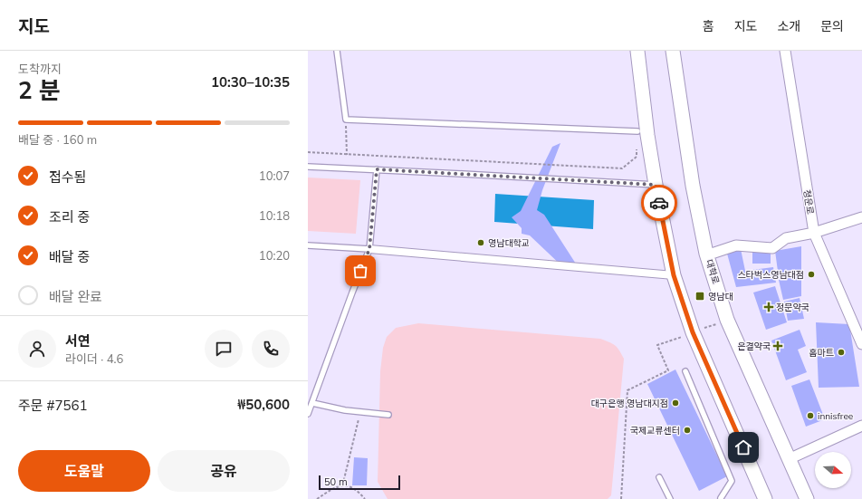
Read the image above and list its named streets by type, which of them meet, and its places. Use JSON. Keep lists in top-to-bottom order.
{
  "streets": {
    "main road": ["대학로"],
    "street": ["청운로"]
  },
  "places": {
    "other": [
      "영남대학교",
      "스타벅스영남대점",
      "홈마트",
      "대구은행 영남대지점",
      "innisfree",
      "국제교류센터"
    ],
    "transit": ["영남대"],
    "health": ["정문약국", "은결약국"]
  },
  "scale_bar": "50 m",
  "north": "right",
  "page": {
    "header": "지도",
    "nav": [
      "홈",
      "지도",
      "소개",
      "문의"
    ],
    "heading": ["2 분", "도착까지", "10:30–10:35"],
    "panel": [
      "서연",
      "라이더 · 4.6",
      "주문 #7561",
      "₩50,600"
    ],
    "bar": "배달 중 · 160 m",
    "list": [
      ["접수됨", "10:07"],
      ["조리 중", "10:18"],
      ["배달 중", "10:20"],
      "배달 완료"
    ],
    "buttons": ["도움말", "공유"],
    "scale": "50 m"
  }
}
